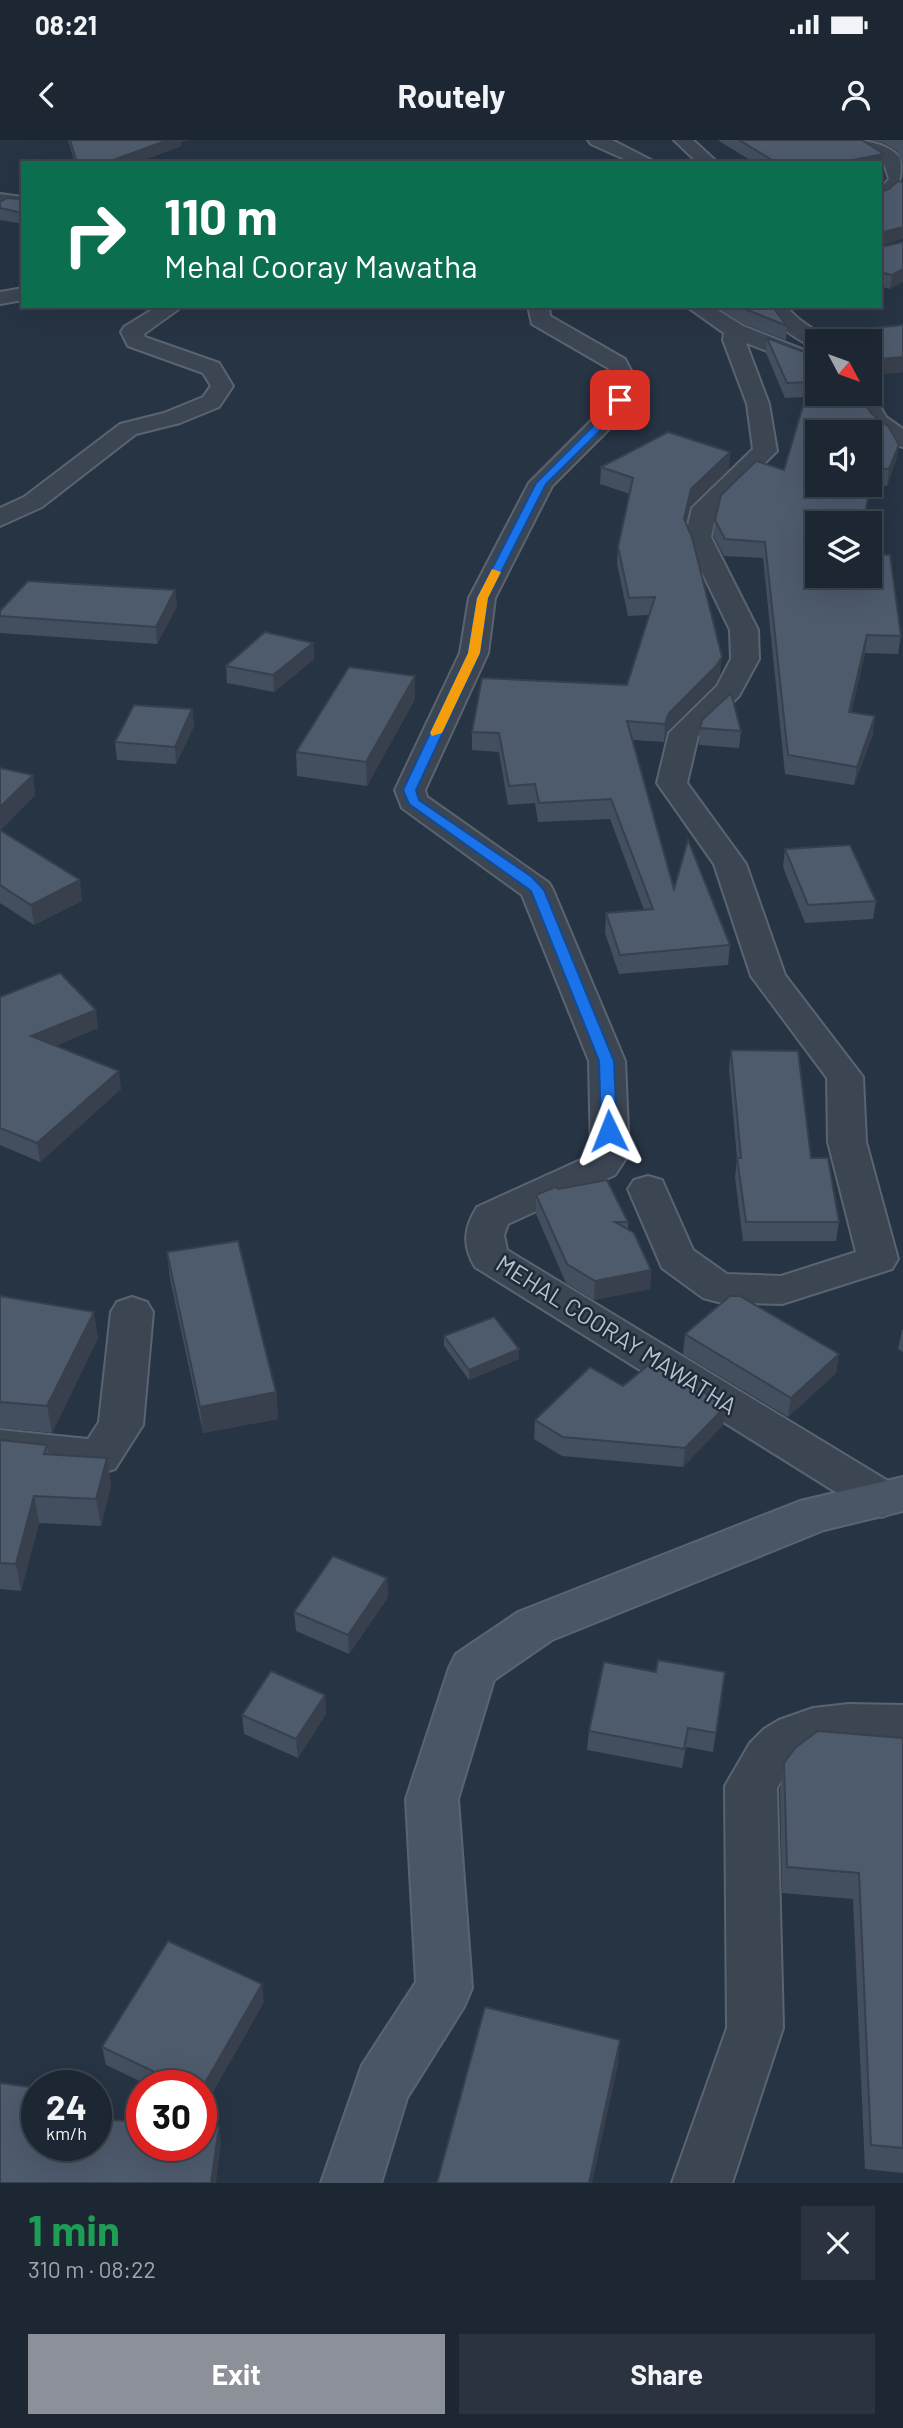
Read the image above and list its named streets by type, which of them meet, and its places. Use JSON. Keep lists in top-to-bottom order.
{
  "streets": {
    "street": ["MEHAL COORAY MAWATHA"]
  },
  "north": "bottom right",
  "page": {
    "status": "08:21",
    "header": "Routely",
    "turn": ["110 m", "Mehal Cooray Mawatha"],
    "speed": "24 km/h",
    "limit": "30",
    "heading": ["1 min", "310 m · 08:22"],
    "buttons": ["Exit", "Share"]
  }
}
